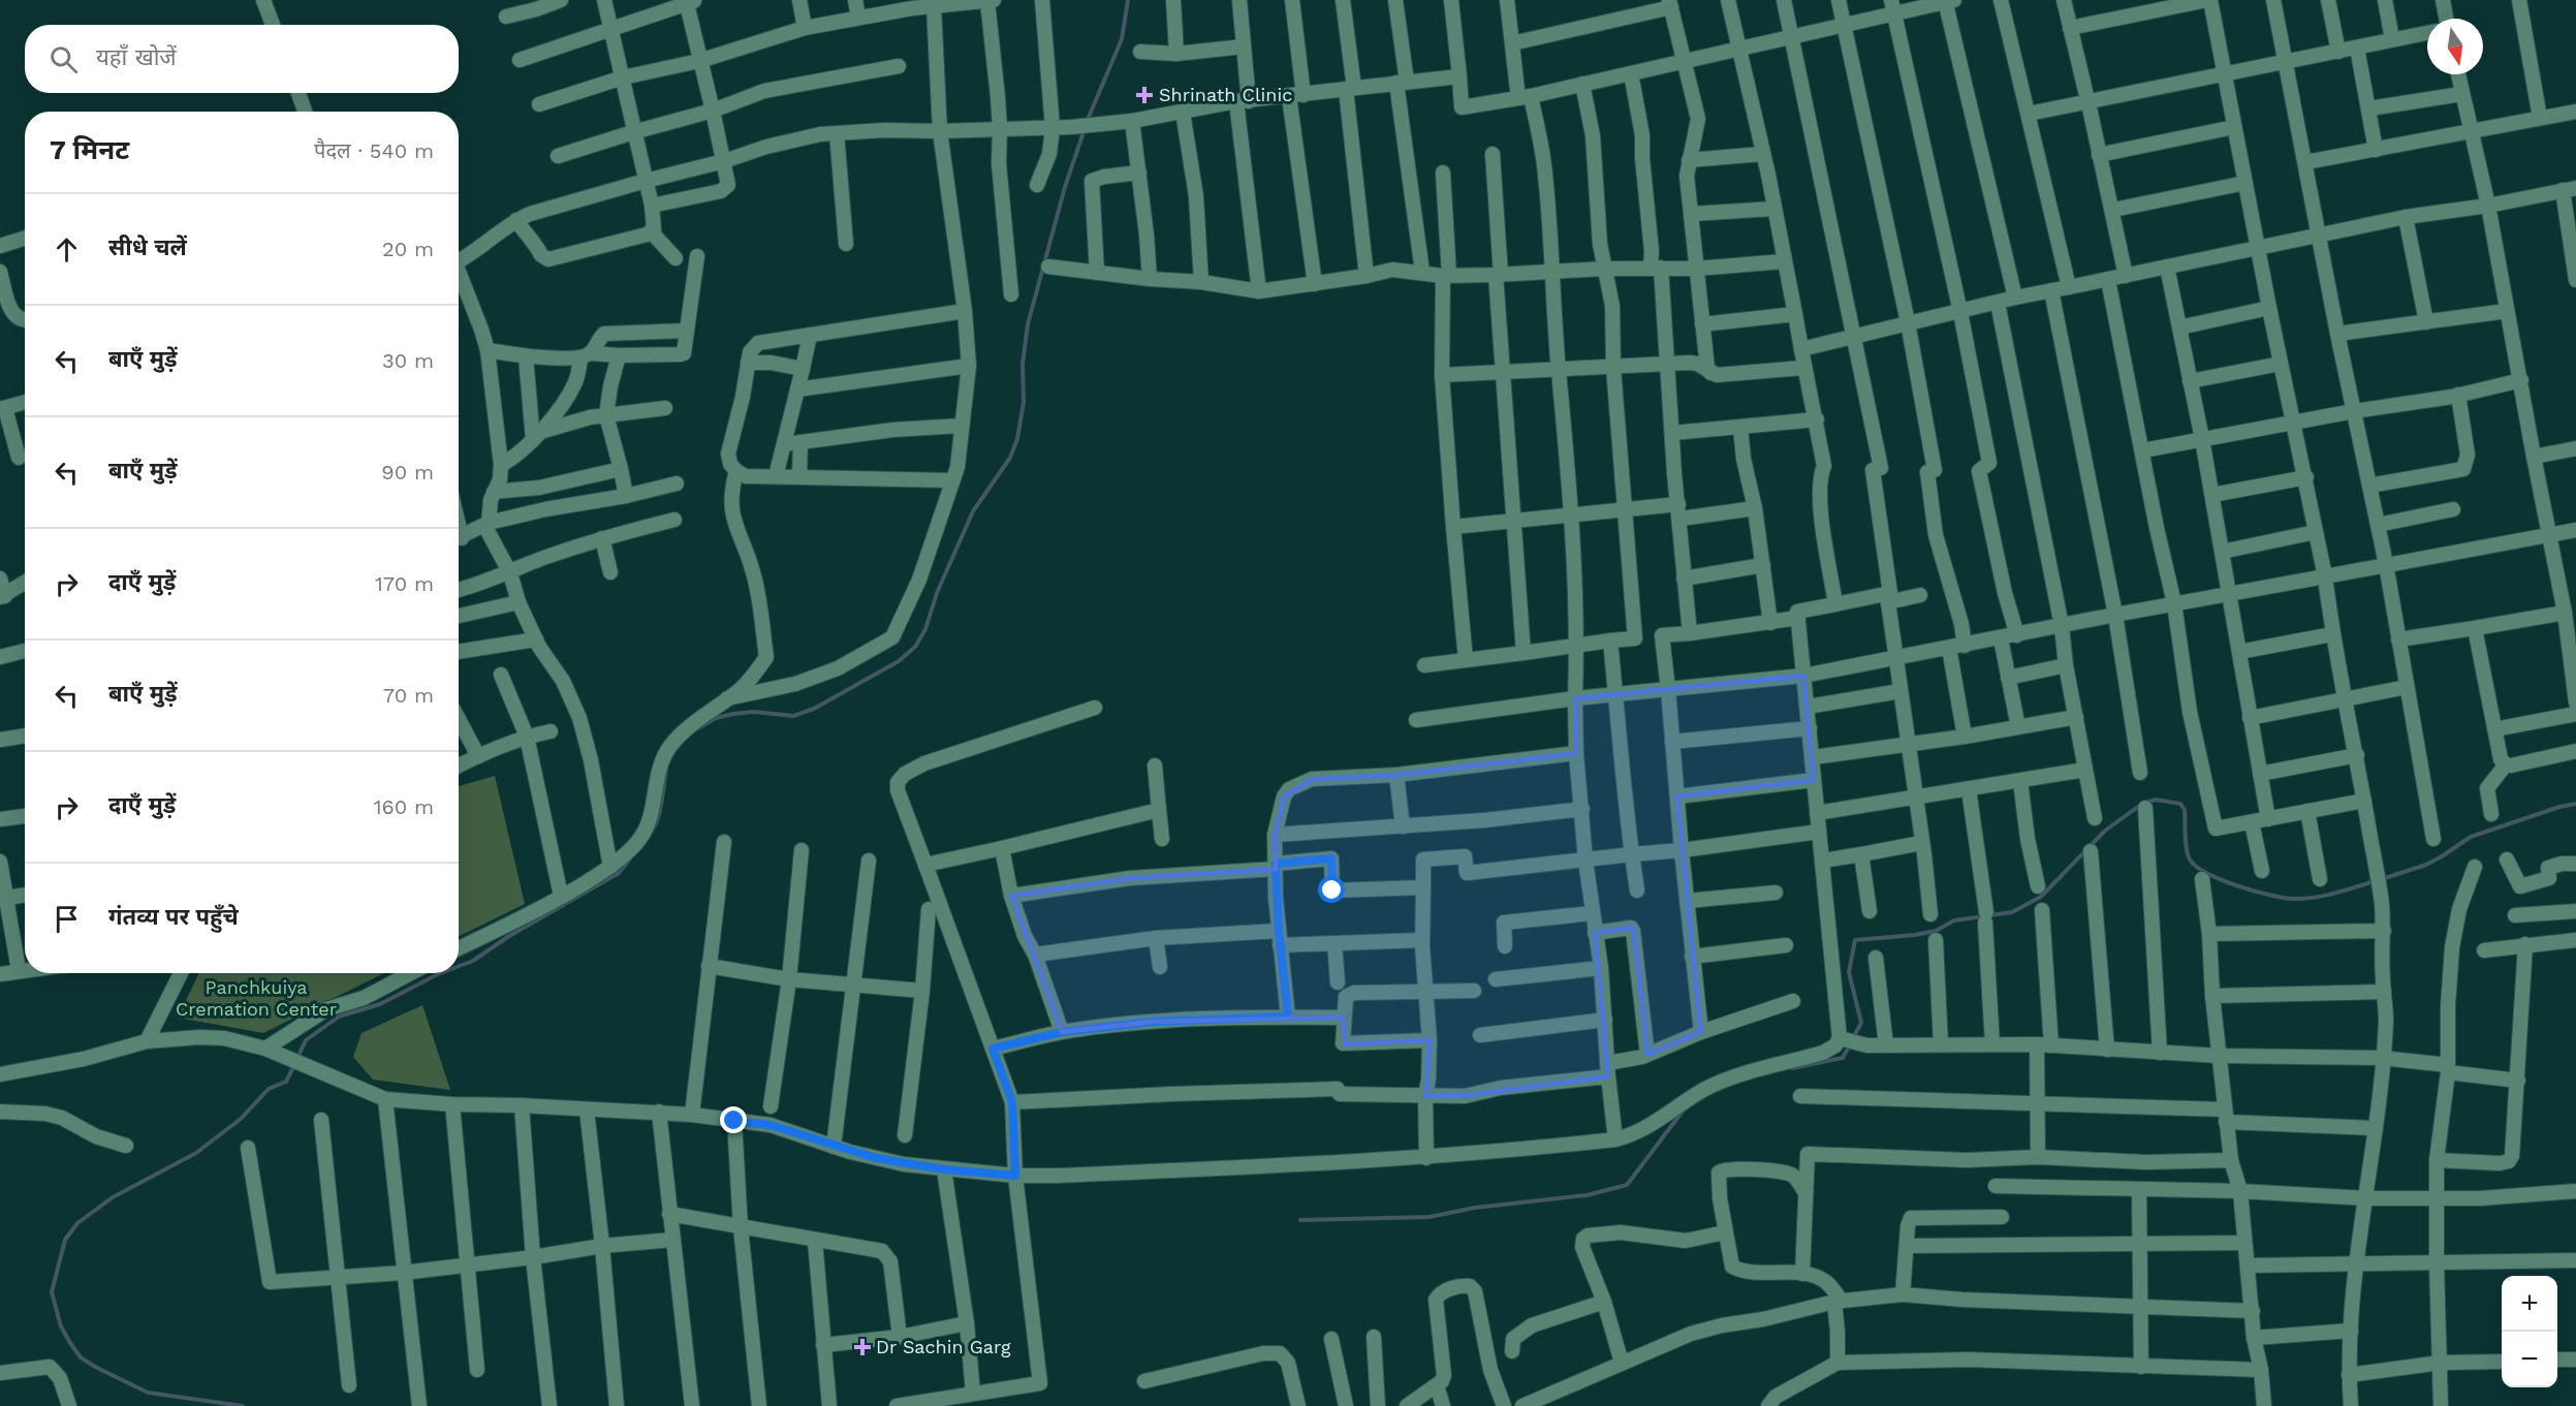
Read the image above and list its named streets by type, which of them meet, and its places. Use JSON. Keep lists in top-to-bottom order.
{
  "parks": ["Panchkuiya Cremation Center"],
  "places": {
    "health": ["Shrinath Clinic", "Dr Sachin Garg"]
  },
  "north": "bottom",
  "page": {
    "search": "यहाँ खोजें",
    "heading": ["7 मिनट", "पैदल · 540 m"],
    "list": [
      ["सीधे चलें", "20 m"],
      ["बाएँ मुड़ें", "30 m"],
      ["बाएँ मुड़ें", "90 m"],
      ["दाएँ मुड़ें", "170 m"],
      ["बाएँ मुड़ें", "70 m"],
      ["दाएँ मुड़ें", "160 m"],
      "गंतव्य पर पहुँचे"
    ],
    "map_buttons": ["+", "−"]
  }
}
